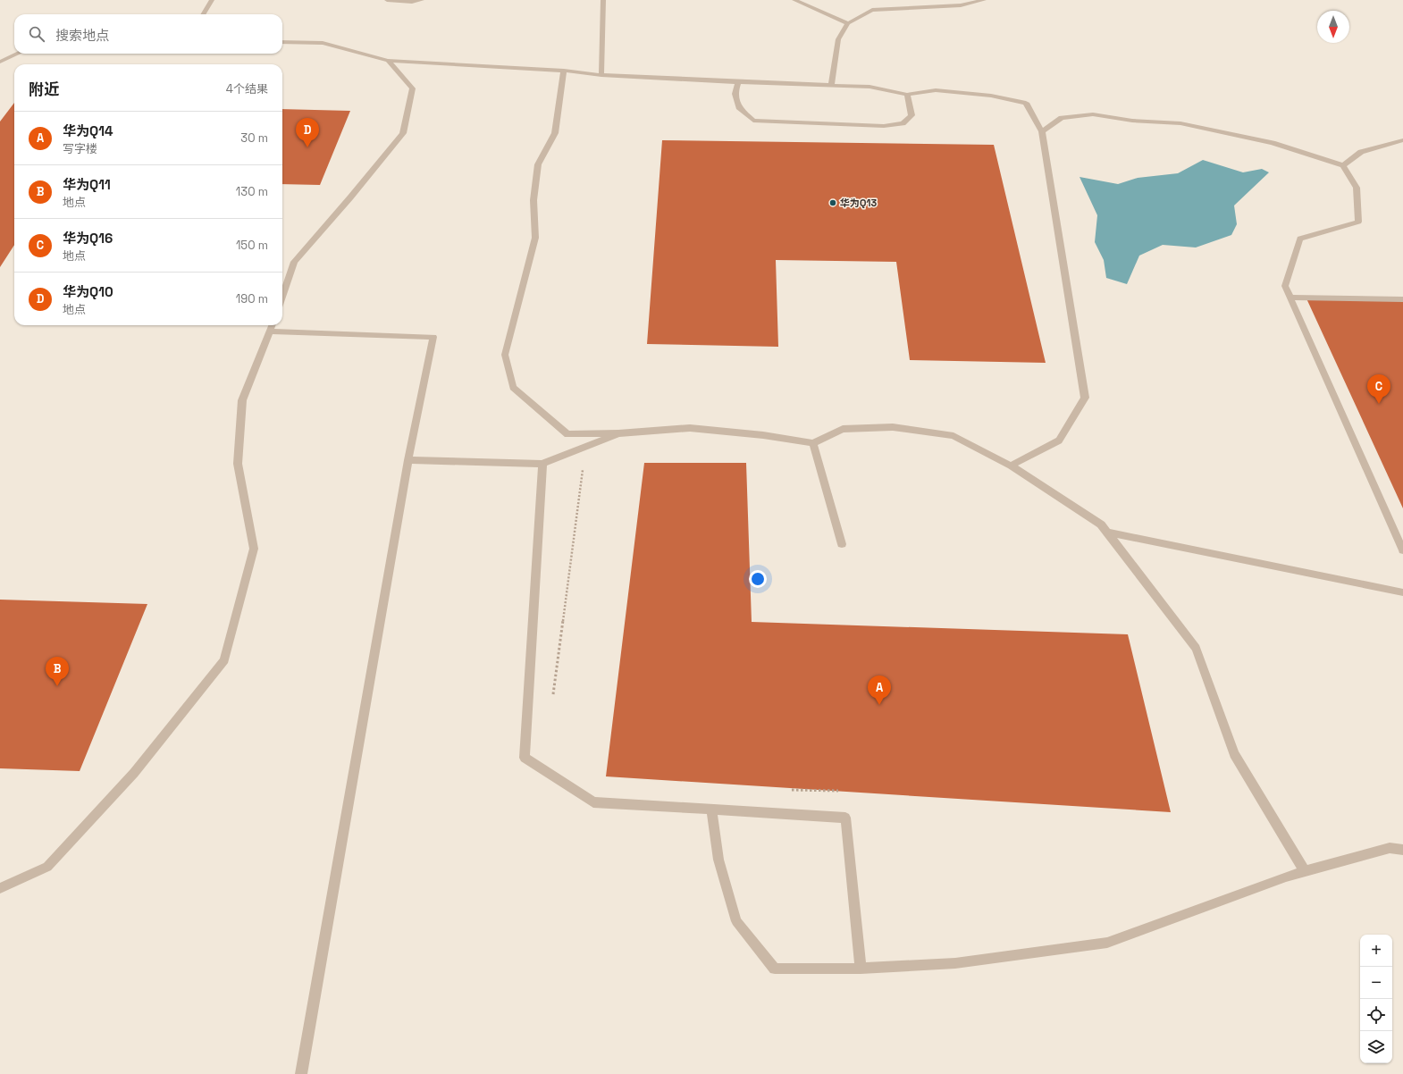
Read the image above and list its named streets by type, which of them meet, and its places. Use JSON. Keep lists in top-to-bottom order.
{
  "places": ["华为Q13"],
  "north": "bottom",
  "page": {
    "search": "搜索地点",
    "heading": ["附近", "4个结果"],
    "list": [
      {
        "mark": "A",
        "name": "华为Q14",
        "note": "写字楼",
        "value": "30 m"
      },
      {
        "mark": "B",
        "name": "华为Q11",
        "note": "地点",
        "value": "130 m"
      },
      {
        "mark": "C",
        "name": "华为Q16",
        "note": "地点",
        "value": "150 m"
      },
      {
        "mark": "D",
        "name": "华为Q10",
        "note": "地点",
        "value": "190 m"
      }
    ],
    "pins": [
      "D",
      "C",
      "B",
      "A"
    ],
    "map_buttons": ["+", "−"]
  }
}
